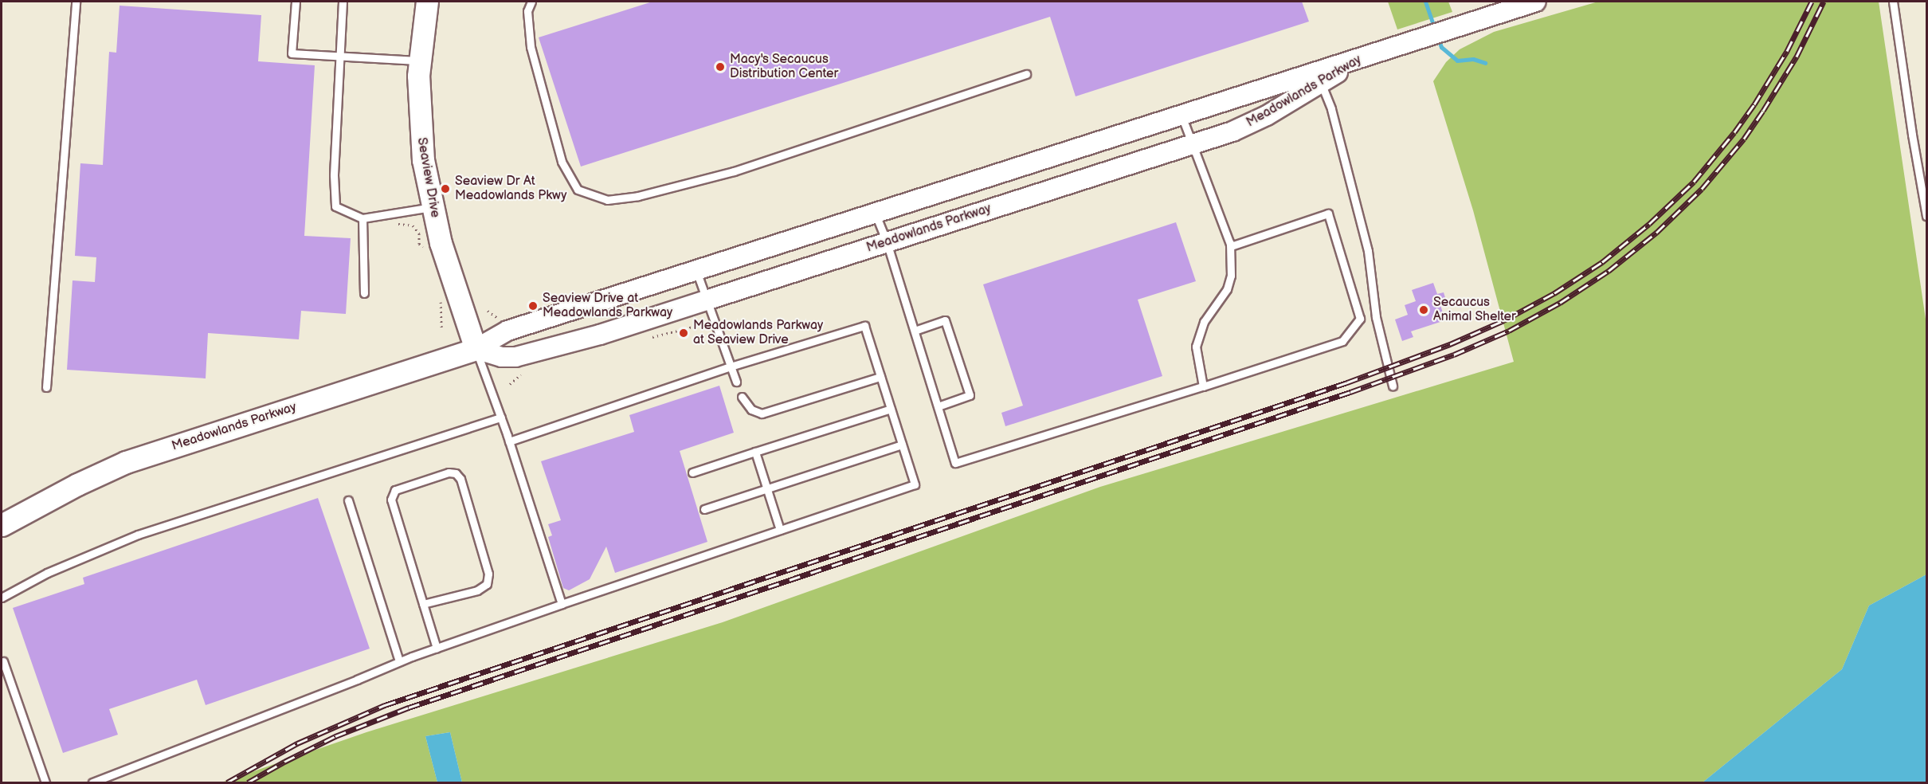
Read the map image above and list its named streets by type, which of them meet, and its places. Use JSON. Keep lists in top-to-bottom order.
{
  "streets": {
    "main road": ["Meadowlands Parkway", "Seaview Drive"]
  },
  "crossings": [
    ["Meadowlands Parkway", "Seaview Drive"]
  ],
  "places": [
    "Macy's Secaucus Distribution Center",
    "Seaview Dr At Meadowlands Pkwy",
    "Seaview Drive at Meadowlands Parkway",
    "Secaucus Animal Shelter",
    "Meadowlands Parkway at Seaview Drive"
  ]
}
